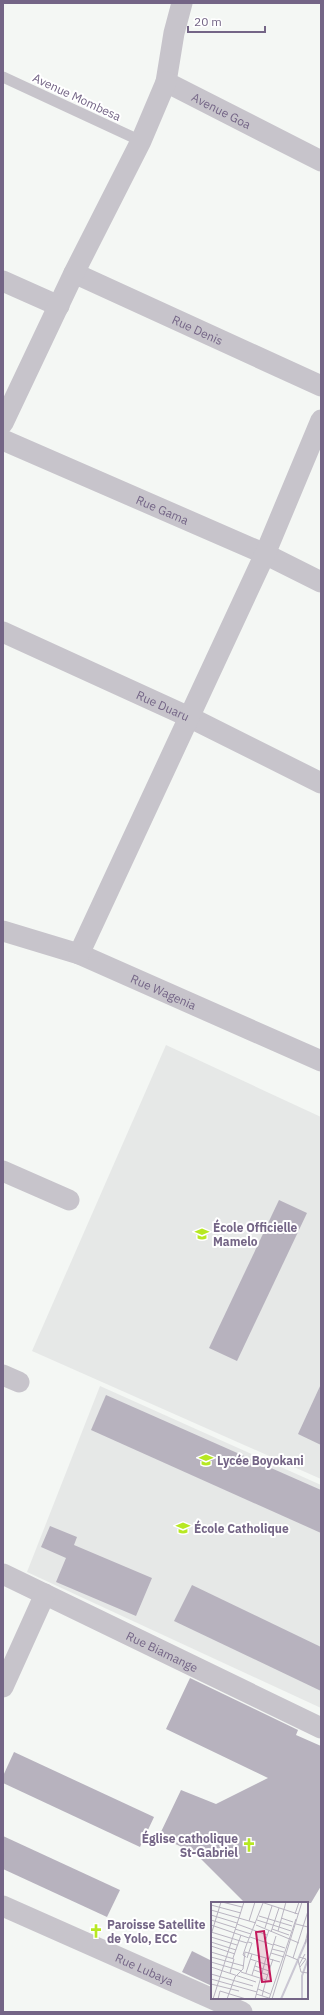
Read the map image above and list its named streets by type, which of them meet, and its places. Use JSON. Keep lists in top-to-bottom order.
{
  "streets": {
    "street": [
      "Avenue Goa",
      "Rue Denis",
      "Rue Gama",
      "Rue Duaru",
      "Rue Wagenia",
      "Rue Biamange",
      "Rue Lubaya"
    ],
    "lane": ["Avenue Mombesa"]
  },
  "places": {
    "school or university": ["École Officielle Mamelo", "Lycée Boyokani", "École Catholique"],
    "church": ["Église catholique St-Gabriel", "Paroisse Satellite de Yolo, ECC"]
  },
  "scale_bar": "20 m"
}
